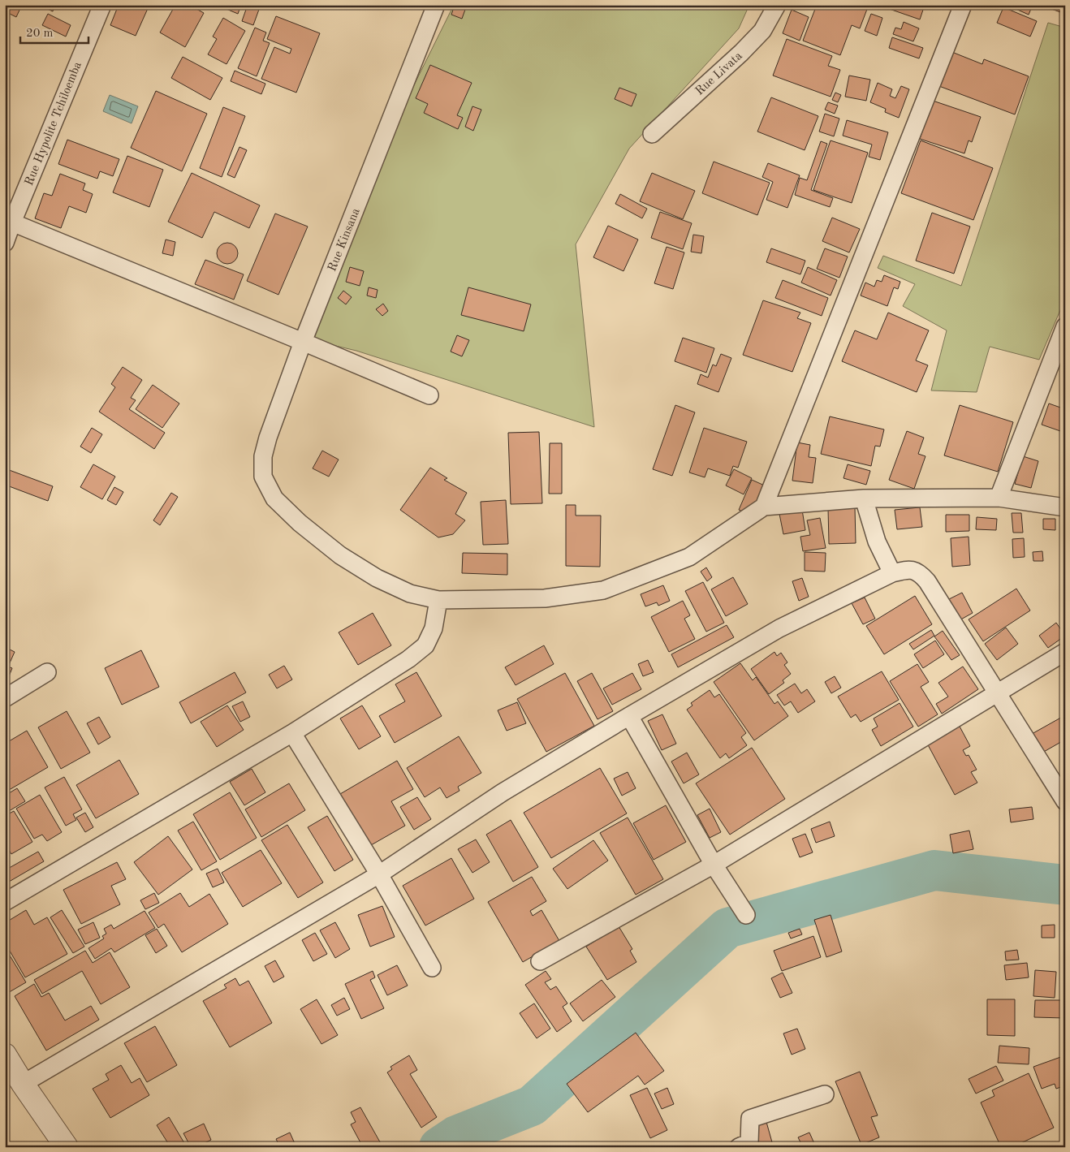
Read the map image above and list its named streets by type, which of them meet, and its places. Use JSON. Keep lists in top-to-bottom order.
{
  "streets": {
    "street": ["Rue Livata", "Rue Hypolite Tchiloemba", "Rue Kinsana"]
  },
  "scale_bar": "20 m"
}
